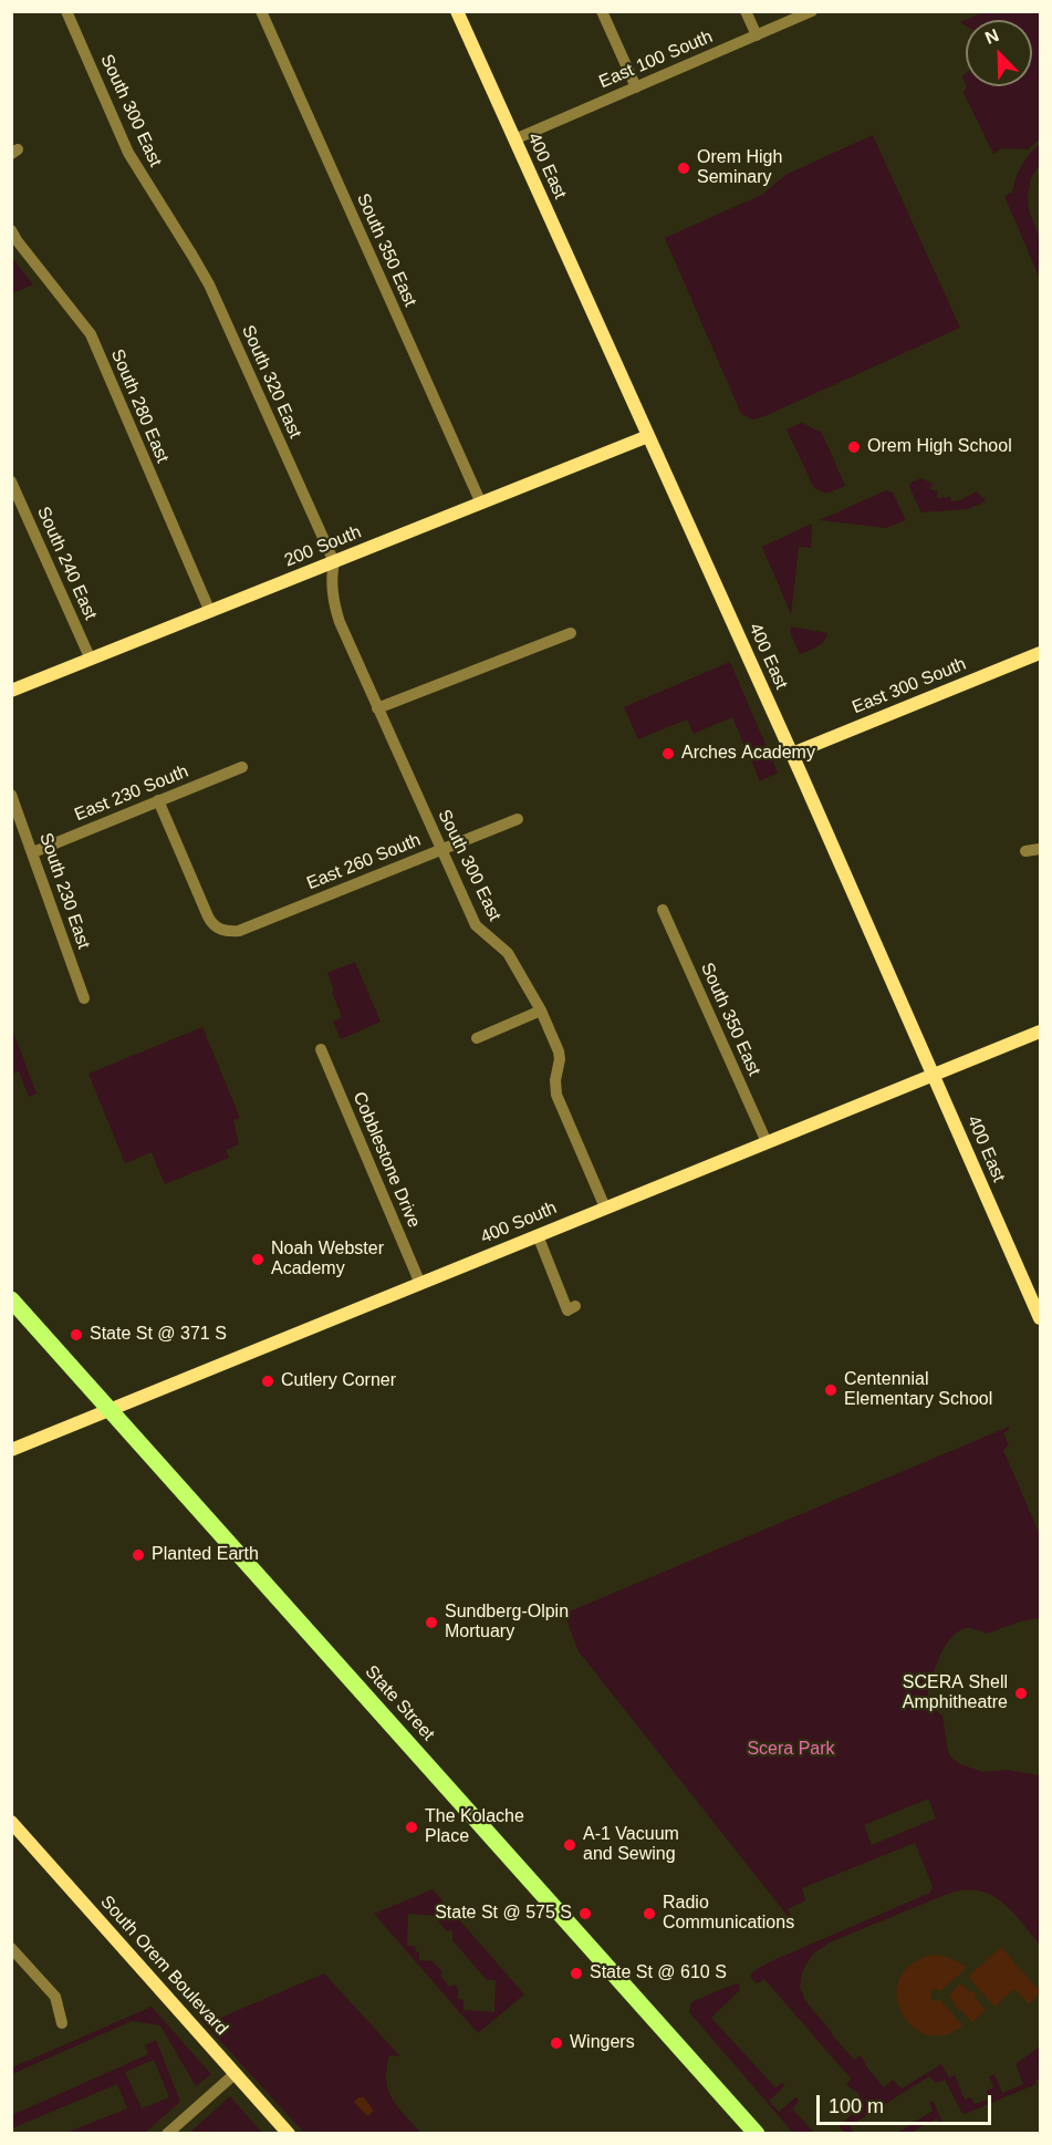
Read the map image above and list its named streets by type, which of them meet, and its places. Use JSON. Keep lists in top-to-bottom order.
{
  "streets": {
    "main road": ["State Street"],
    "street": [
      "East 100 South",
      "South 300 East",
      "400 East",
      "South 350 East",
      "South 320 East",
      "South 280 East",
      "200 South",
      "South 240 East",
      "East 300 South",
      "East 230 South",
      "East 260 South",
      "South 230 East",
      "Cobblestone Drive",
      "400 South",
      "South Orem Boulevard"
    ]
  },
  "crossings": [
    ["East 100 South", "400 East"],
    ["South 300 East", "South 320 East"],
    ["South 300 East", "200 South"],
    ["South 300 East", "East 260 South"],
    ["South 300 East", "400 South"],
    ["400 East", "200 South"],
    ["400 East", "East 300 South"],
    ["400 East", "400 South"],
    ["South 350 East", "200 South"],
    ["South 350 East", "400 South"],
    ["South 320 East", "200 South"],
    ["South 280 East", "200 South"],
    ["200 South", "South 240 East"],
    ["East 230 South", "East 260 South"],
    ["East 230 South", "South 230 East"],
    ["Cobblestone Drive", "400 South"],
    ["400 South", "State Street"]
  ],
  "parks": ["Scera Park"],
  "places": [
    "Orem High Seminary",
    "Orem High School",
    "Arches Academy",
    "Noah Webster Academy",
    "State St @ 371 S",
    "Cutlery Corner",
    "Centennial Elementary School",
    "Planted Earth",
    "Sundberg-Olpin Mortuary",
    "SCERA Shell Amphitheatre",
    "The Kolache Place",
    "A-1 Vacuum and Sewing",
    "State St @ 575 S",
    "Radio Communications",
    "State St @ 610 S",
    "Wingers"
  ],
  "scale_bar": "100 m",
  "north": "top left"
}
